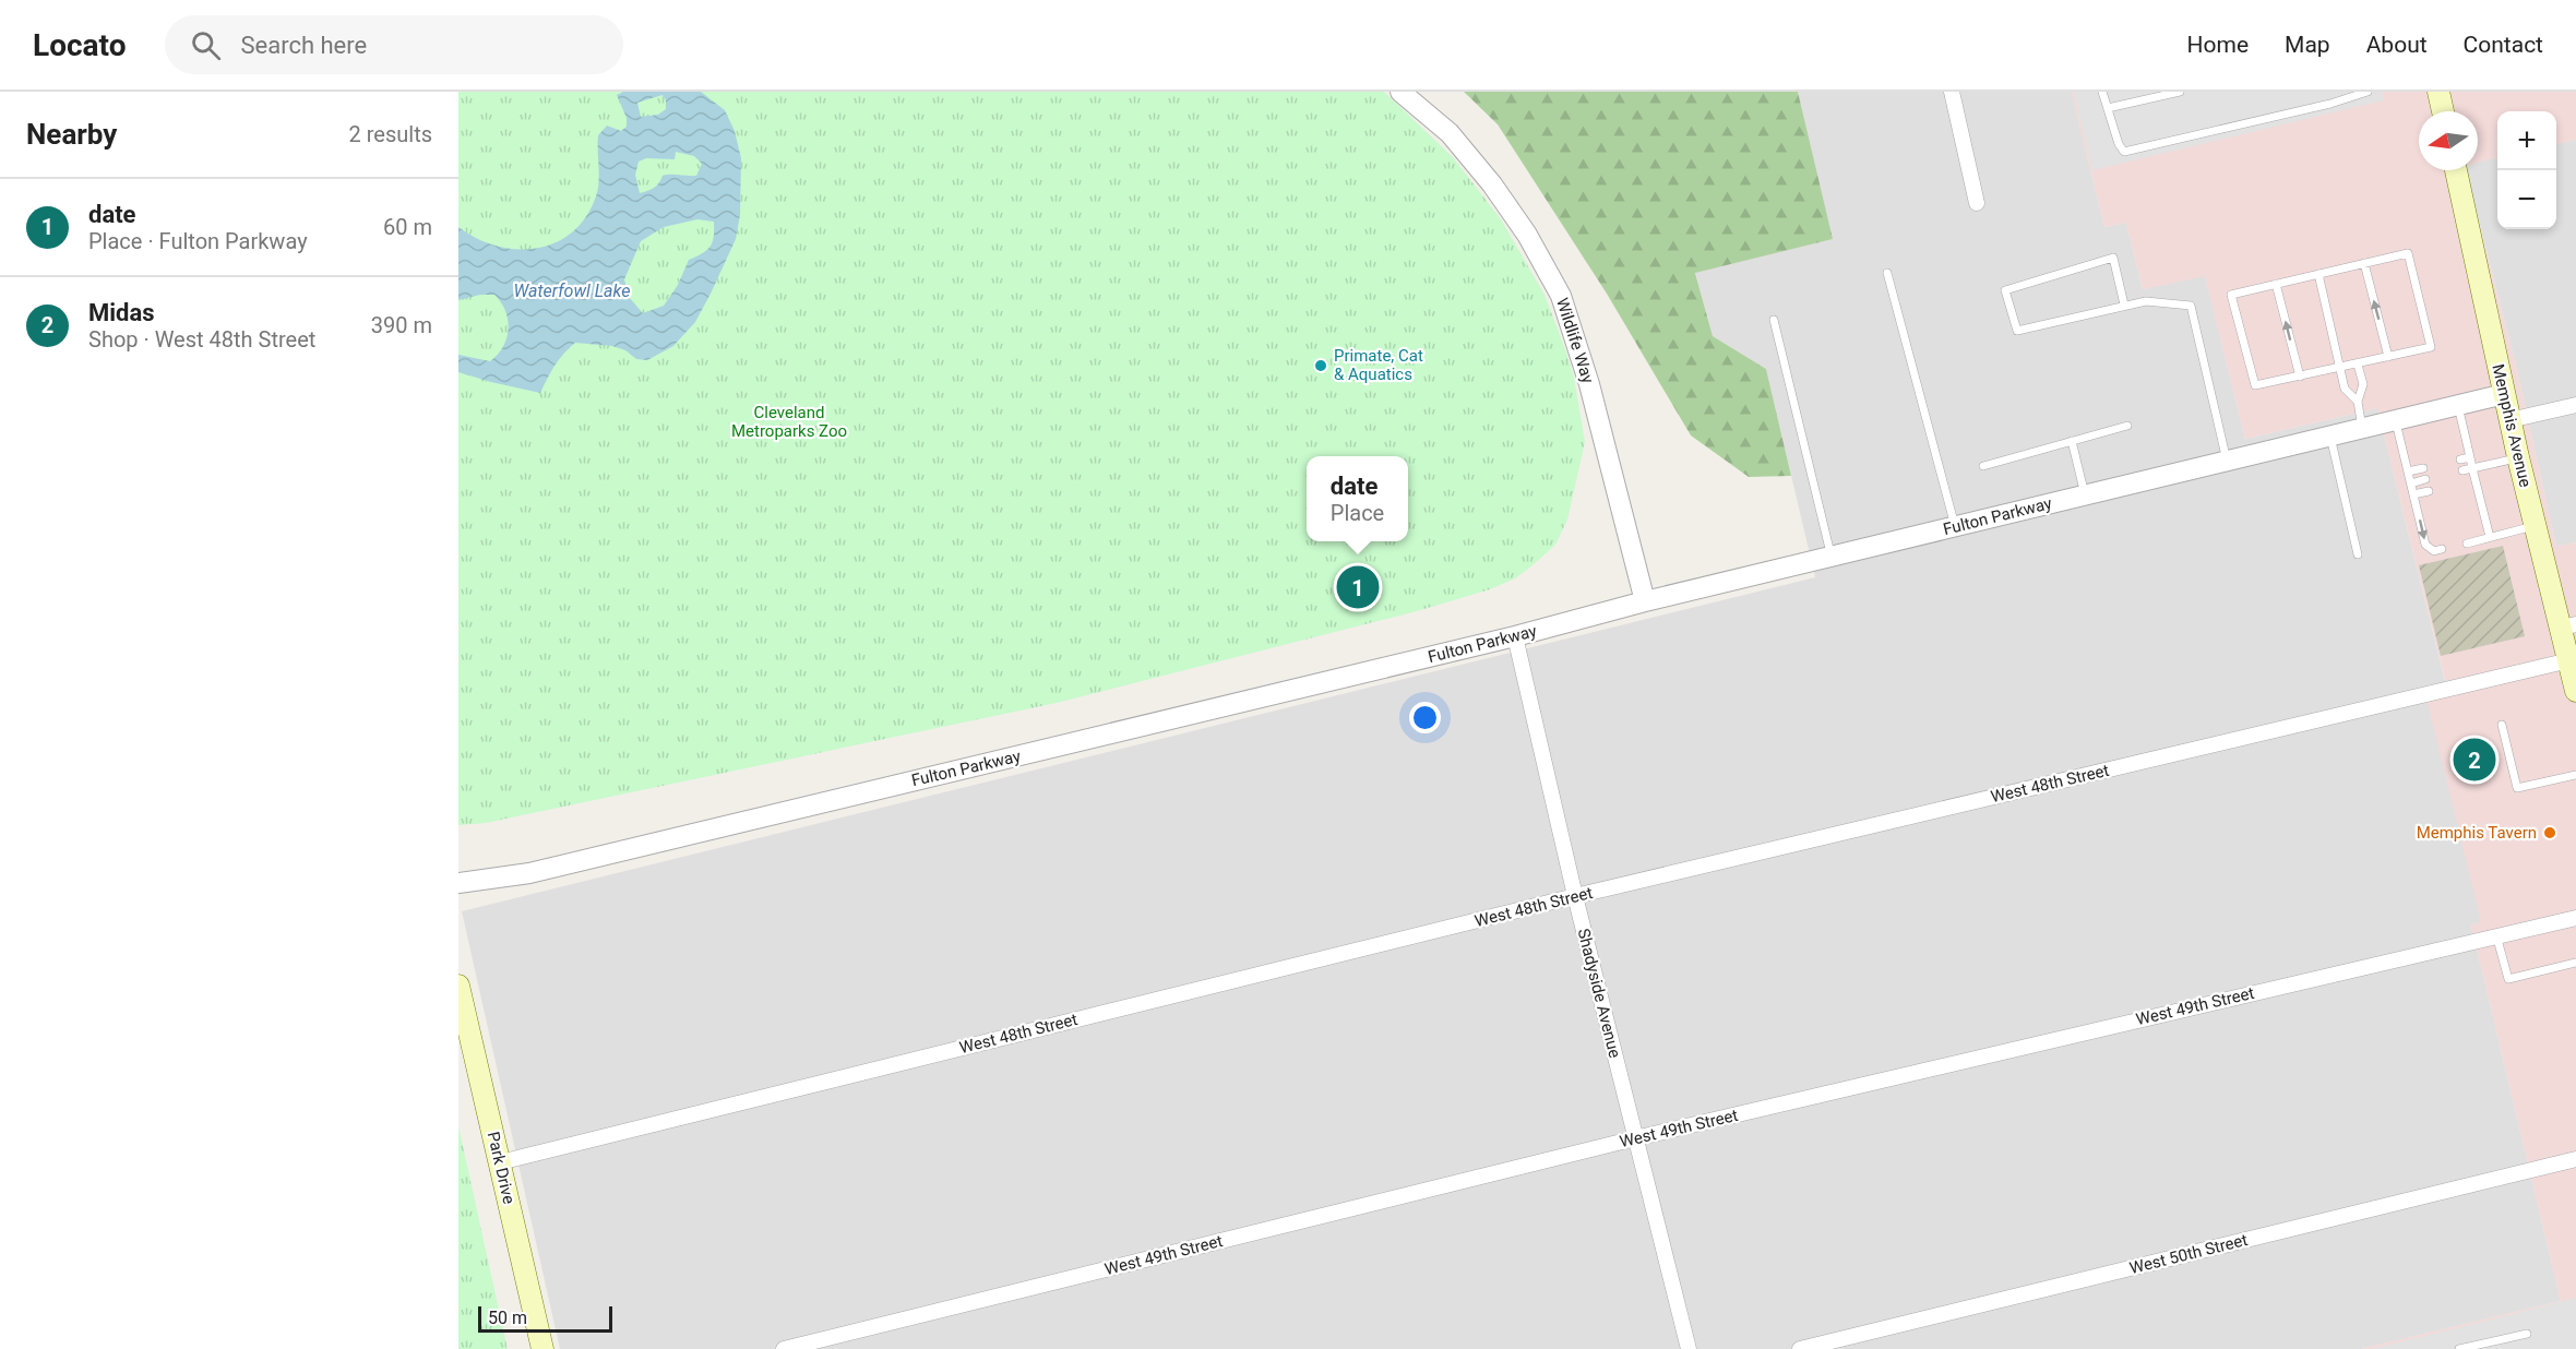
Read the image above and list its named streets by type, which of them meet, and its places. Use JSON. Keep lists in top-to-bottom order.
{
  "streets": {
    "main road": ["Memphis Avenue", "Park Drive"],
    "street": [
      "Wildlife Way",
      "Fulton Parkway",
      "West 48th Street",
      "Shadyside Avenue",
      "West 49th Street",
      "West 50th Street"
    ]
  },
  "crossings": [
    ["Wildlife Way", "Fulton Parkway"],
    ["Memphis Avenue", "Fulton Parkway"],
    ["Memphis Avenue", "West 48th Street"],
    ["Fulton Parkway", "Shadyside Avenue"],
    ["West 48th Street", "Shadyside Avenue"],
    ["West 48th Street", "Park Drive"],
    ["Shadyside Avenue", "West 49th Street"]
  ],
  "water": ["Waterfowl Lake"],
  "parks": ["Cleveland Metroparks Zoo"],
  "places": ["Primate, Cat & Aquatics", "Memphis Tavern"],
  "scale_bar": "50 m",
  "north": "left",
  "page": {
    "header": "Locato",
    "search": "Search here",
    "nav": [
      "Home",
      "Map",
      "About",
      "Contact"
    ],
    "heading": ["Nearby", "2 results"],
    "map_buttons": ["+", "−"],
    "list": [
      {
        "mark": "1",
        "name": "date",
        "note": "Place · Fulton Parkway",
        "value": "60 m"
      },
      {
        "mark": "2",
        "name": "Midas",
        "note": "Shop · West 48th Street",
        "value": "390 m"
      }
    ],
    "popup": ["date", "Place"],
    "pins": ["1", "2"],
    "scale": "50 m"
  }
}
